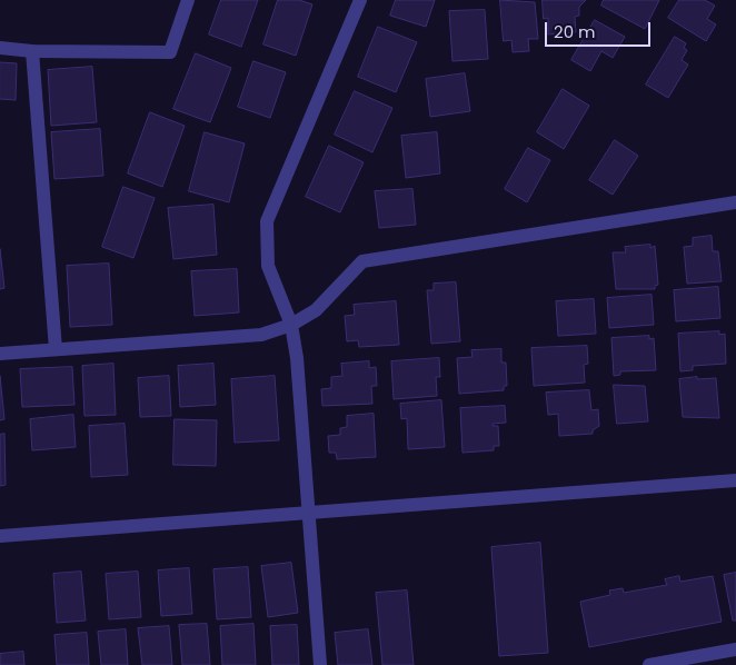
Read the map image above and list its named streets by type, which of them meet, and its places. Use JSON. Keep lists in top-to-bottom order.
{
  "scale_bar": "20 m"
}
